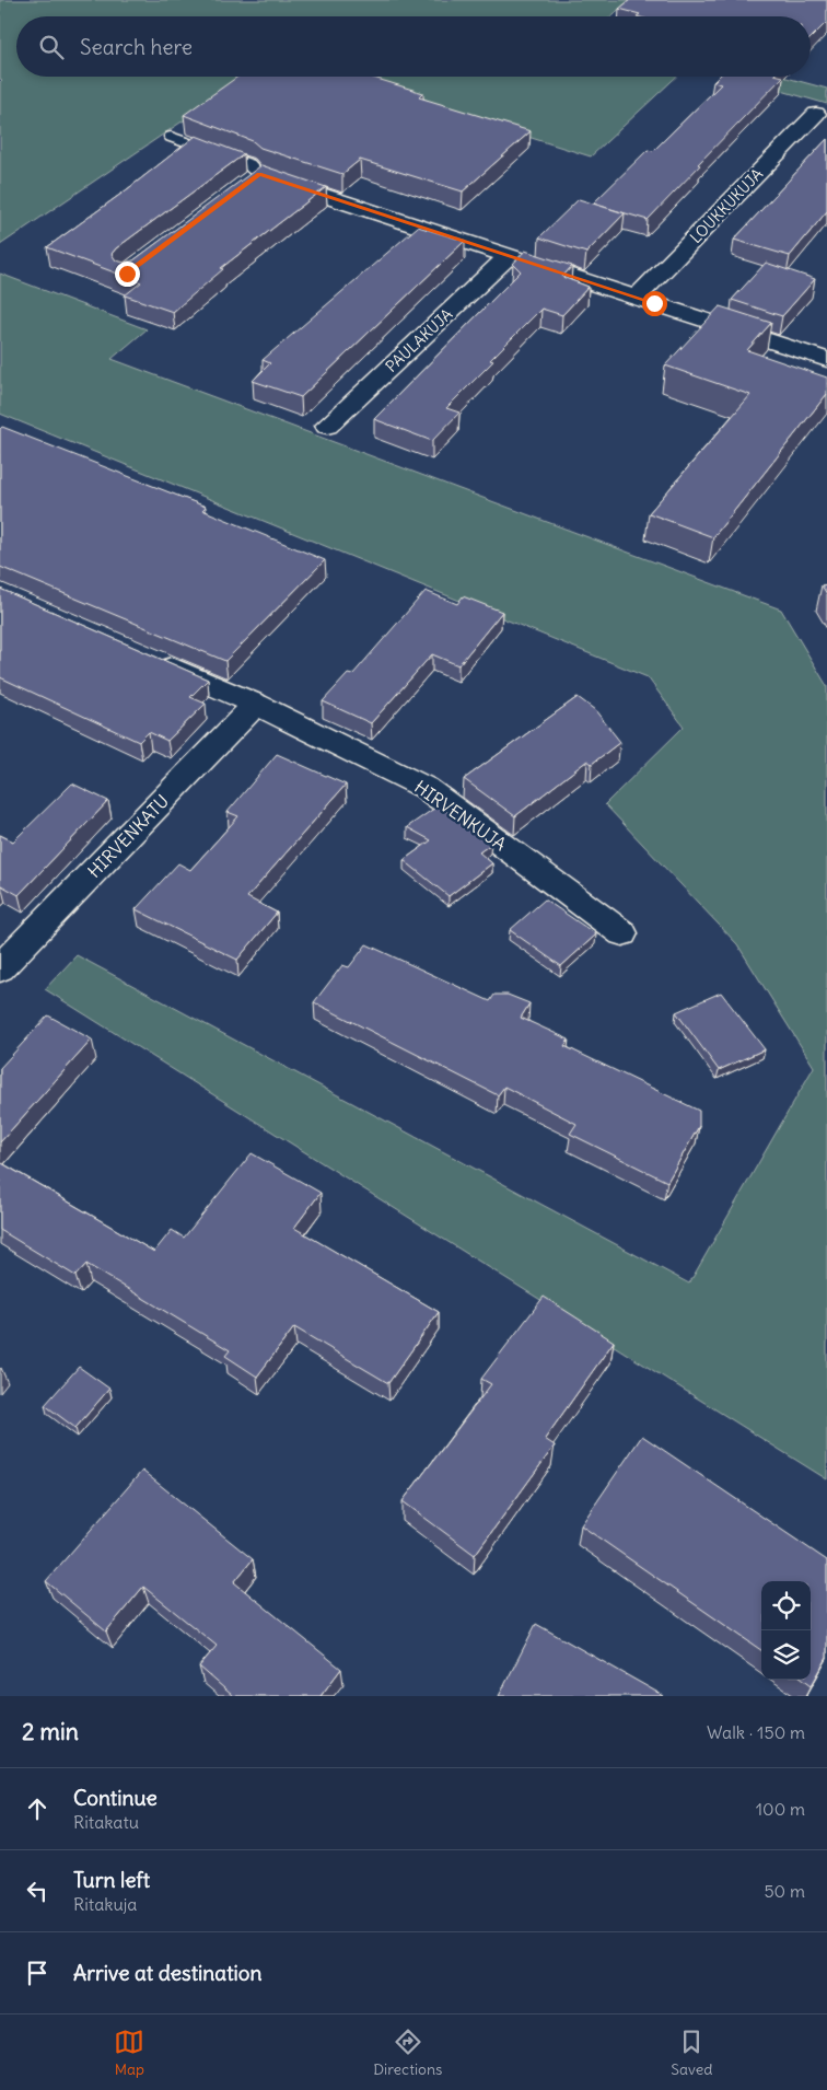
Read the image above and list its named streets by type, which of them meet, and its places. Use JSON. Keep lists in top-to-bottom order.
{
  "streets": {
    "street": [
      "LOUKKUKUJA",
      "PAULAKUJA",
      "HIRVENKUJA",
      "HIRVENKATU"
    ]
  },
  "crossings": [
    ["HIRVENKUJA", "HIRVENKATU"]
  ],
  "page": {
    "search": "Search here",
    "heading": ["2 min", "Walk · 150 m"],
    "list": [
      ["Continue", "Ritakatu", "100 m"],
      ["Turn left", "Ritakuja", "50 m"],
      "Arrive at destination"
    ],
    "nav": ["Map", "Directions", "Saved"]
  }
}
